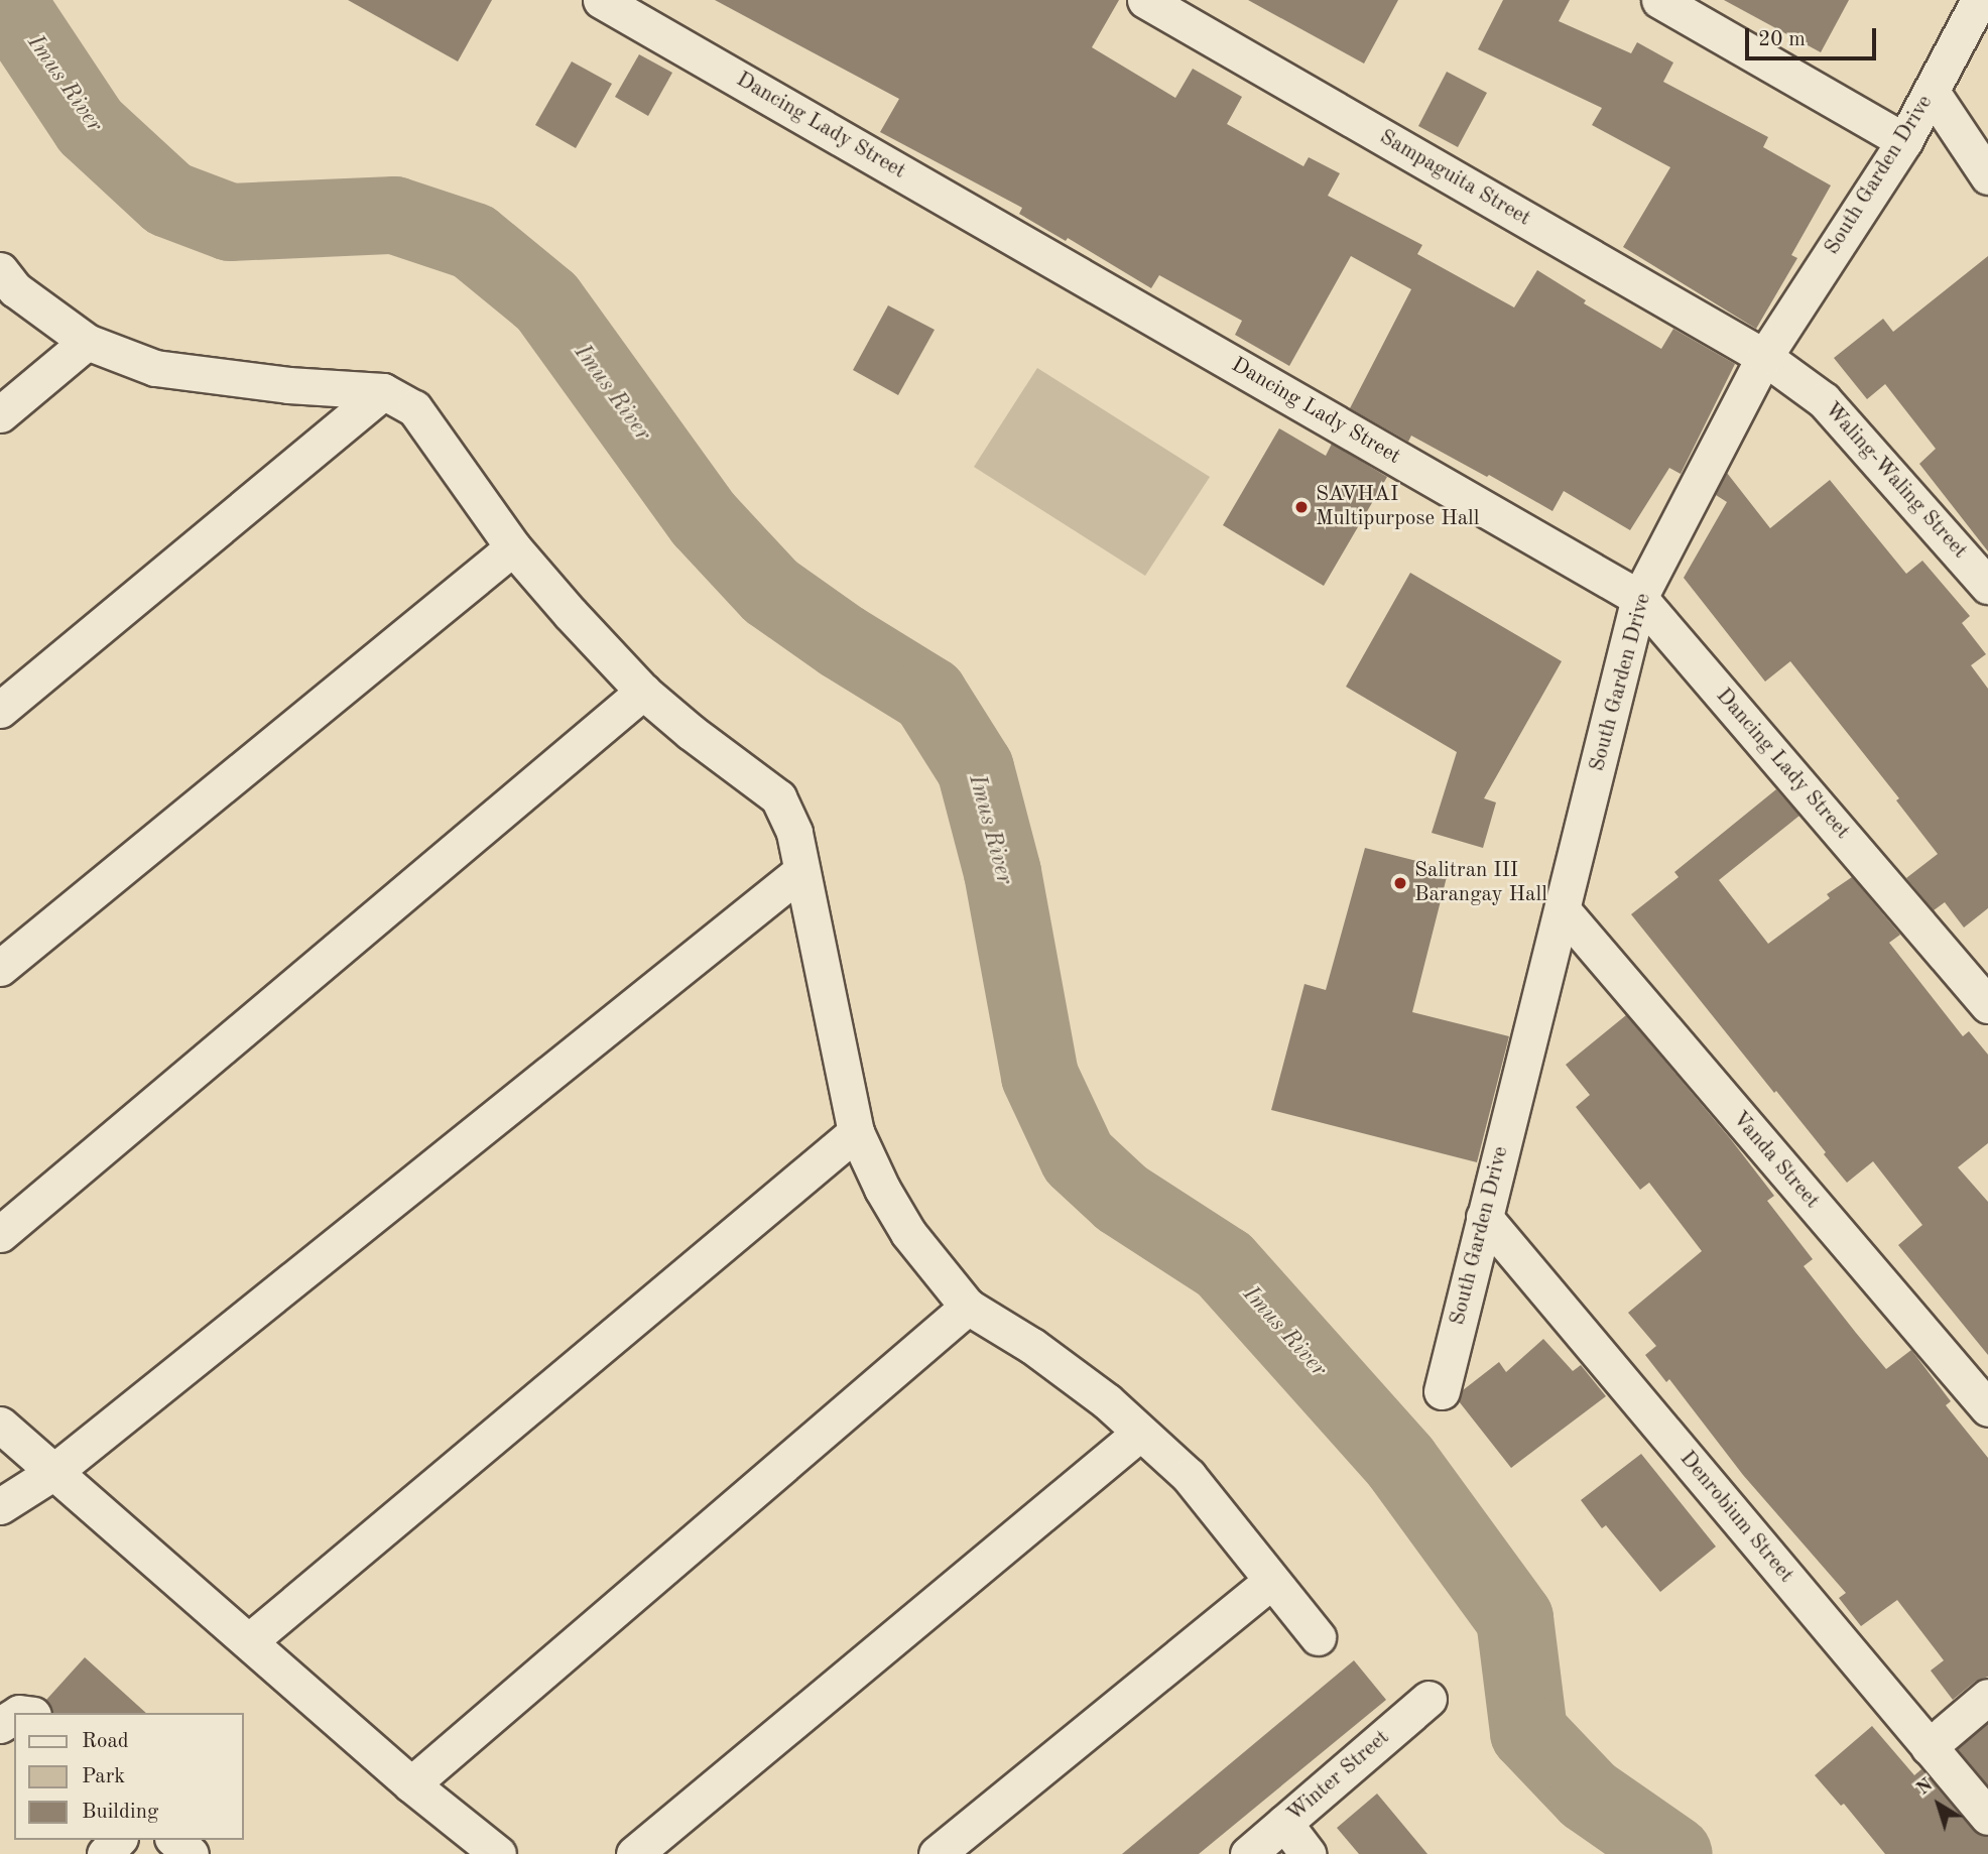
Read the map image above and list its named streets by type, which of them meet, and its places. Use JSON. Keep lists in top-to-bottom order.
{
  "streets": {
    "street": [
      "Dancing Lady Street",
      "South Garden Drive",
      "Sampaguita Street",
      "Waling-Waling Street",
      "Vanda Street",
      "Denrobium Street",
      "Winter Street"
    ]
  },
  "crossings": [
    ["Dancing Lady Street", "South Garden Drive"],
    ["South Garden Drive", "Sampaguita Street"],
    ["South Garden Drive", "Waling-Waling Street"],
    ["South Garden Drive", "Vanda Street"],
    ["South Garden Drive", "Denrobium Street"],
    ["Sampaguita Street", "Waling-Waling Street"]
  ],
  "water": ["Imus River"],
  "places": ["SAVHAI Multipurpose Hall", "Salitran III Barangay Hall"],
  "legend": ["Road", "Park", "Building"],
  "scale_bar": "20 m",
  "north": "top left"
}
